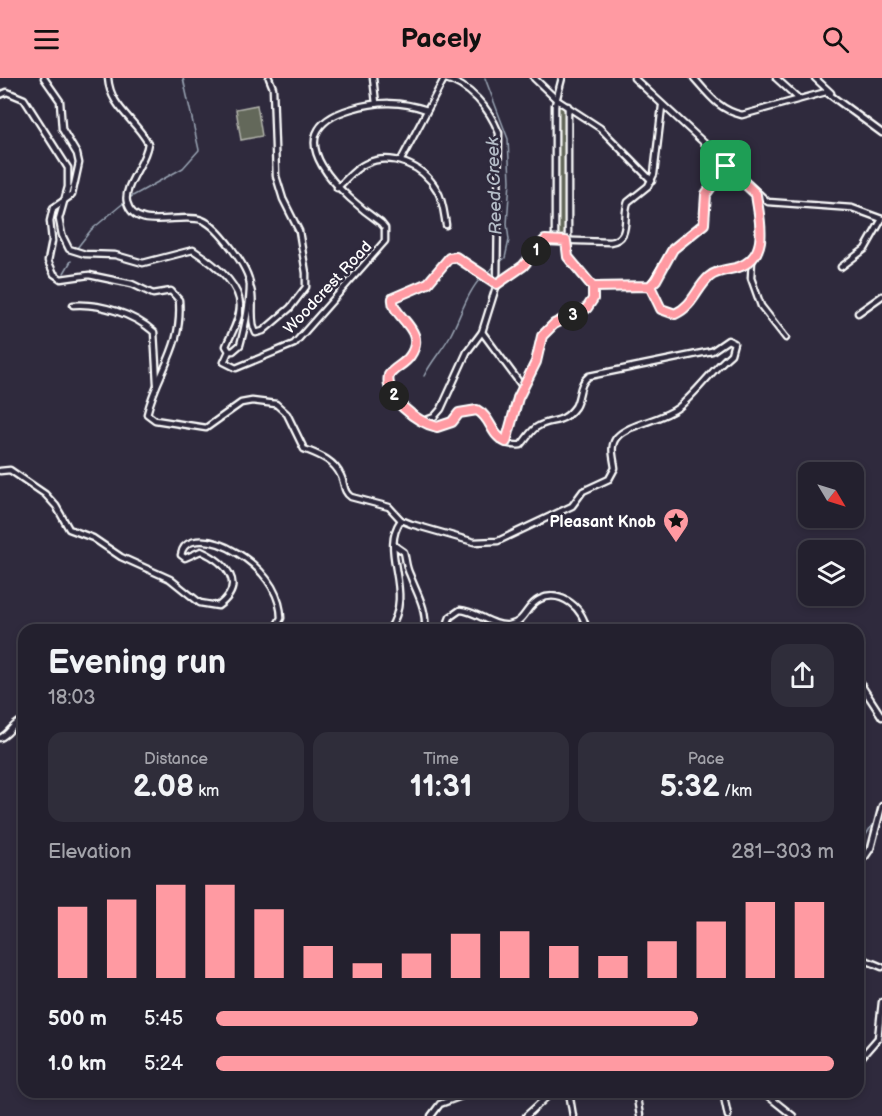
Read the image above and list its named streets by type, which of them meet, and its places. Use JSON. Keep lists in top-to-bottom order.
{
  "streets": {
    "street": ["Woodcrest Road"]
  },
  "water": ["Reed Creek"],
  "places": {
    "place": ["Pleasant Knob"]
  },
  "north": "bottom right",
  "page": {
    "header": "Pacely",
    "pins": ["1", "3", "2"],
    "heading": ["Evening run", "18:03"],
    "stats": [
      ["Distance", "2.08 km"],
      ["Time", "11:31"],
      ["Pace", "5:32 /km"]
    ],
    "chart": ["Elevation", "281–303 m"],
    "list": [
      {
        "name": "500 m",
        "note": "5:45"
      },
      {
        "name": "1.0 km",
        "note": "5:24"
      }
    ]
  }
}
